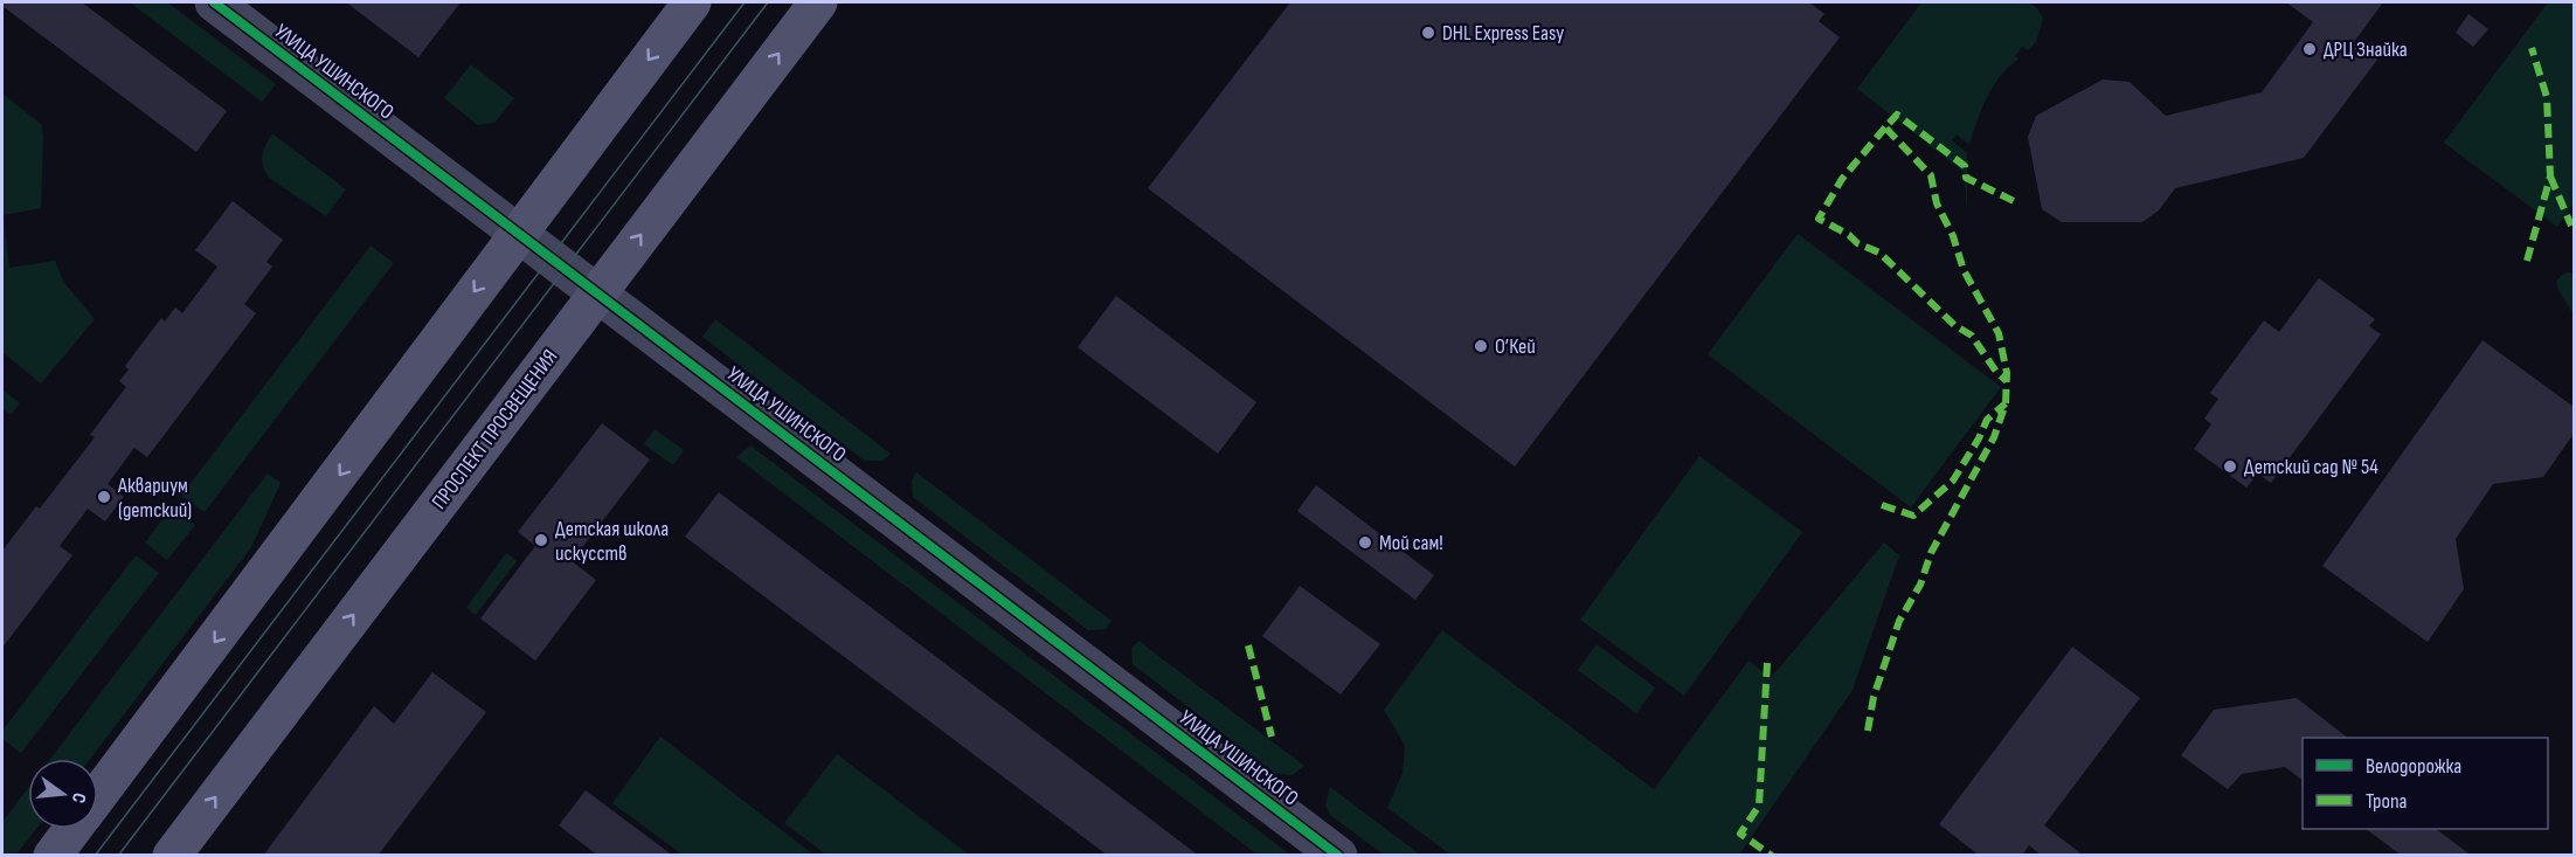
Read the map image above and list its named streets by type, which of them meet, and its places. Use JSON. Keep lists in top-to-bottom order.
{
  "streets": {
    "main road": ["ПРОСПЕКТ ПРОСВЕЩЕНИЯ"],
    "street": ["УЛИЦА УШИНСКОГО"]
  },
  "crossings": [
    ["УЛИЦА УШИНСКОГО", "ПРОСПЕКТ ПРОСВЕЩЕНИЯ"]
  ],
  "places": [
    "DHL Express Easy",
    "ДРЦ Знайка",
    "О’Кей",
    "Детский сад № 54",
    "Аквариум (детский)",
    "Детская школа искусств",
    "Мой сам!"
  ],
  "legend": ["Велодорожка", "Тропа"],
  "north": "right"
}
